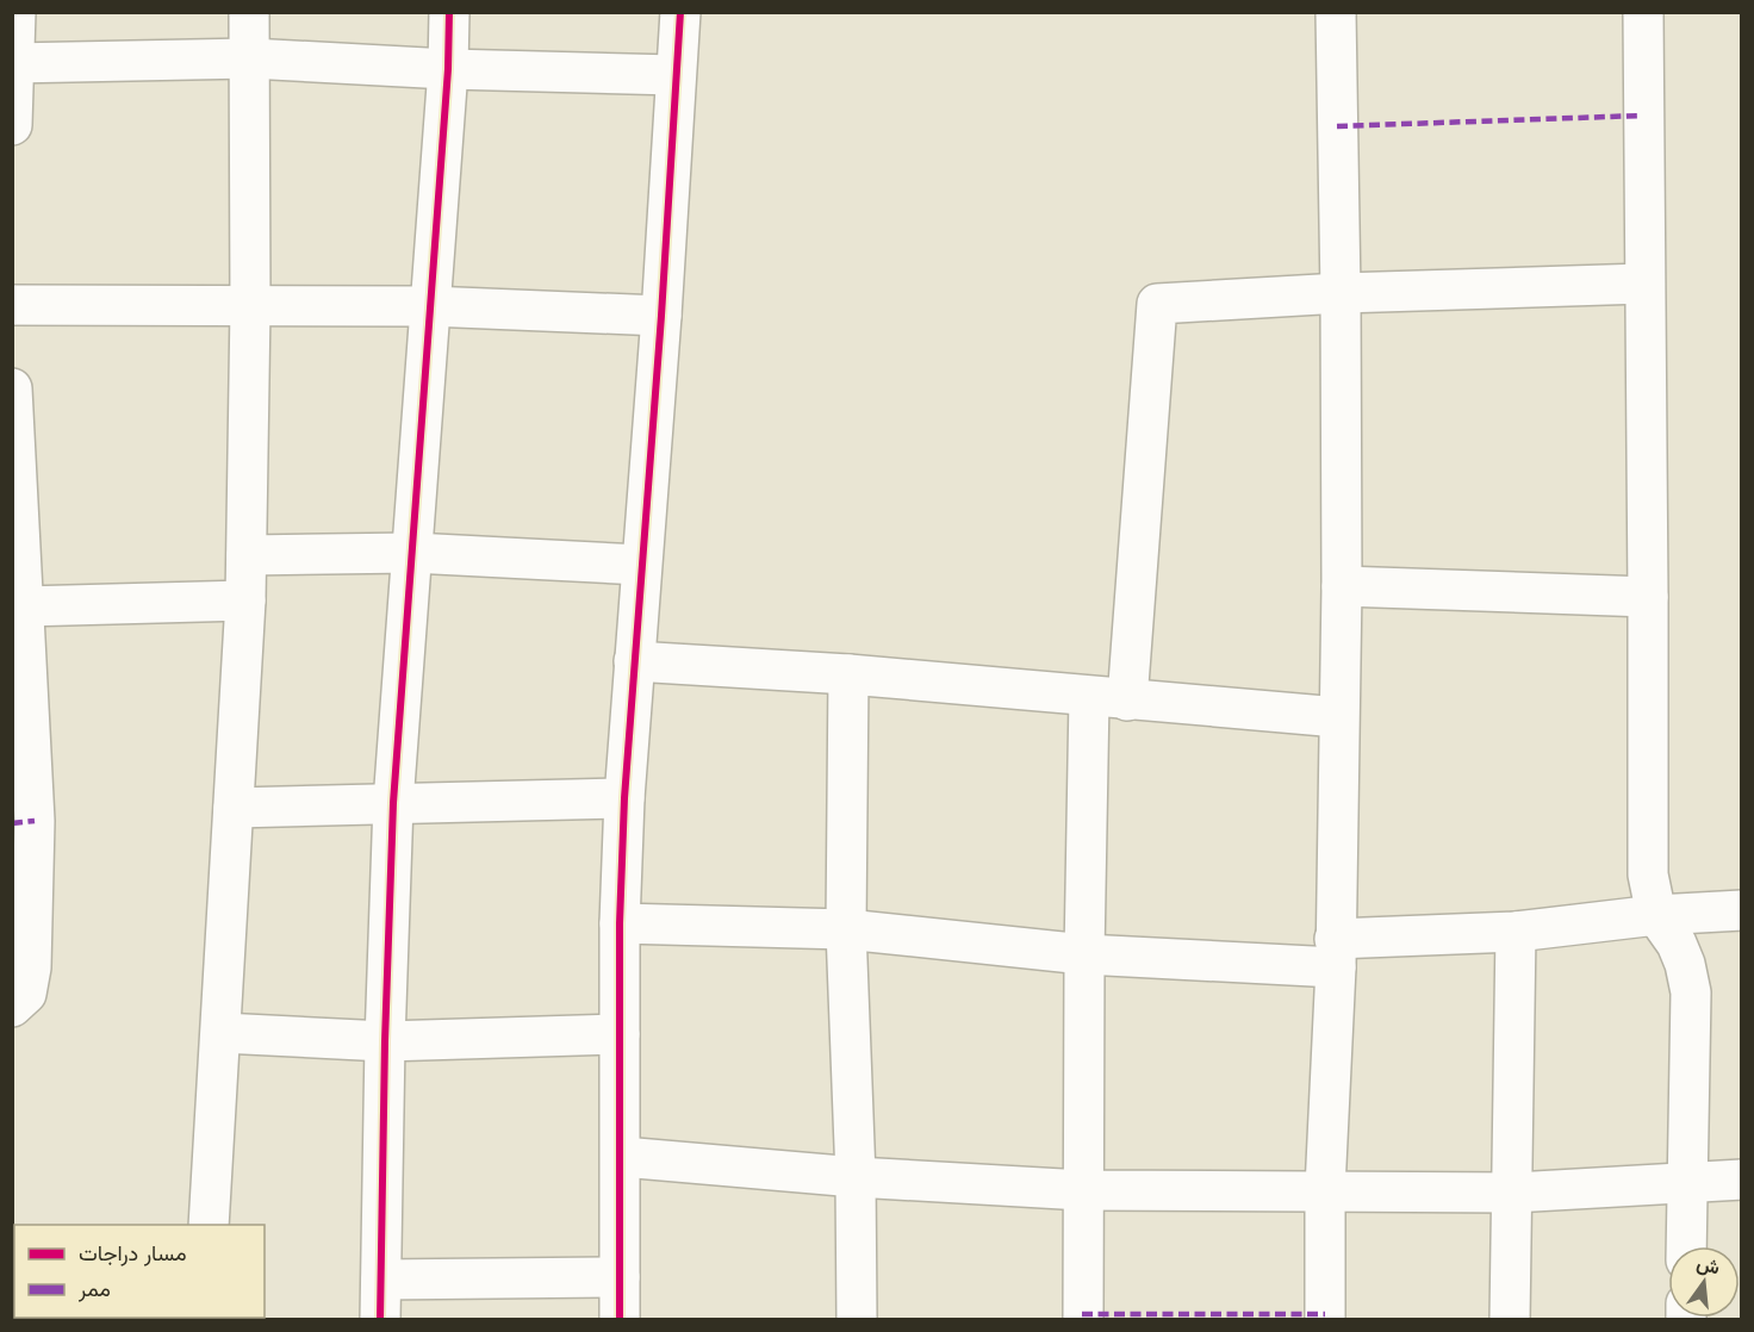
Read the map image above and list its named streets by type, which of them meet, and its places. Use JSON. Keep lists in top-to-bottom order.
{
  "legend": ["مسار دراجات", "ممر"],
  "north": "top"
}
